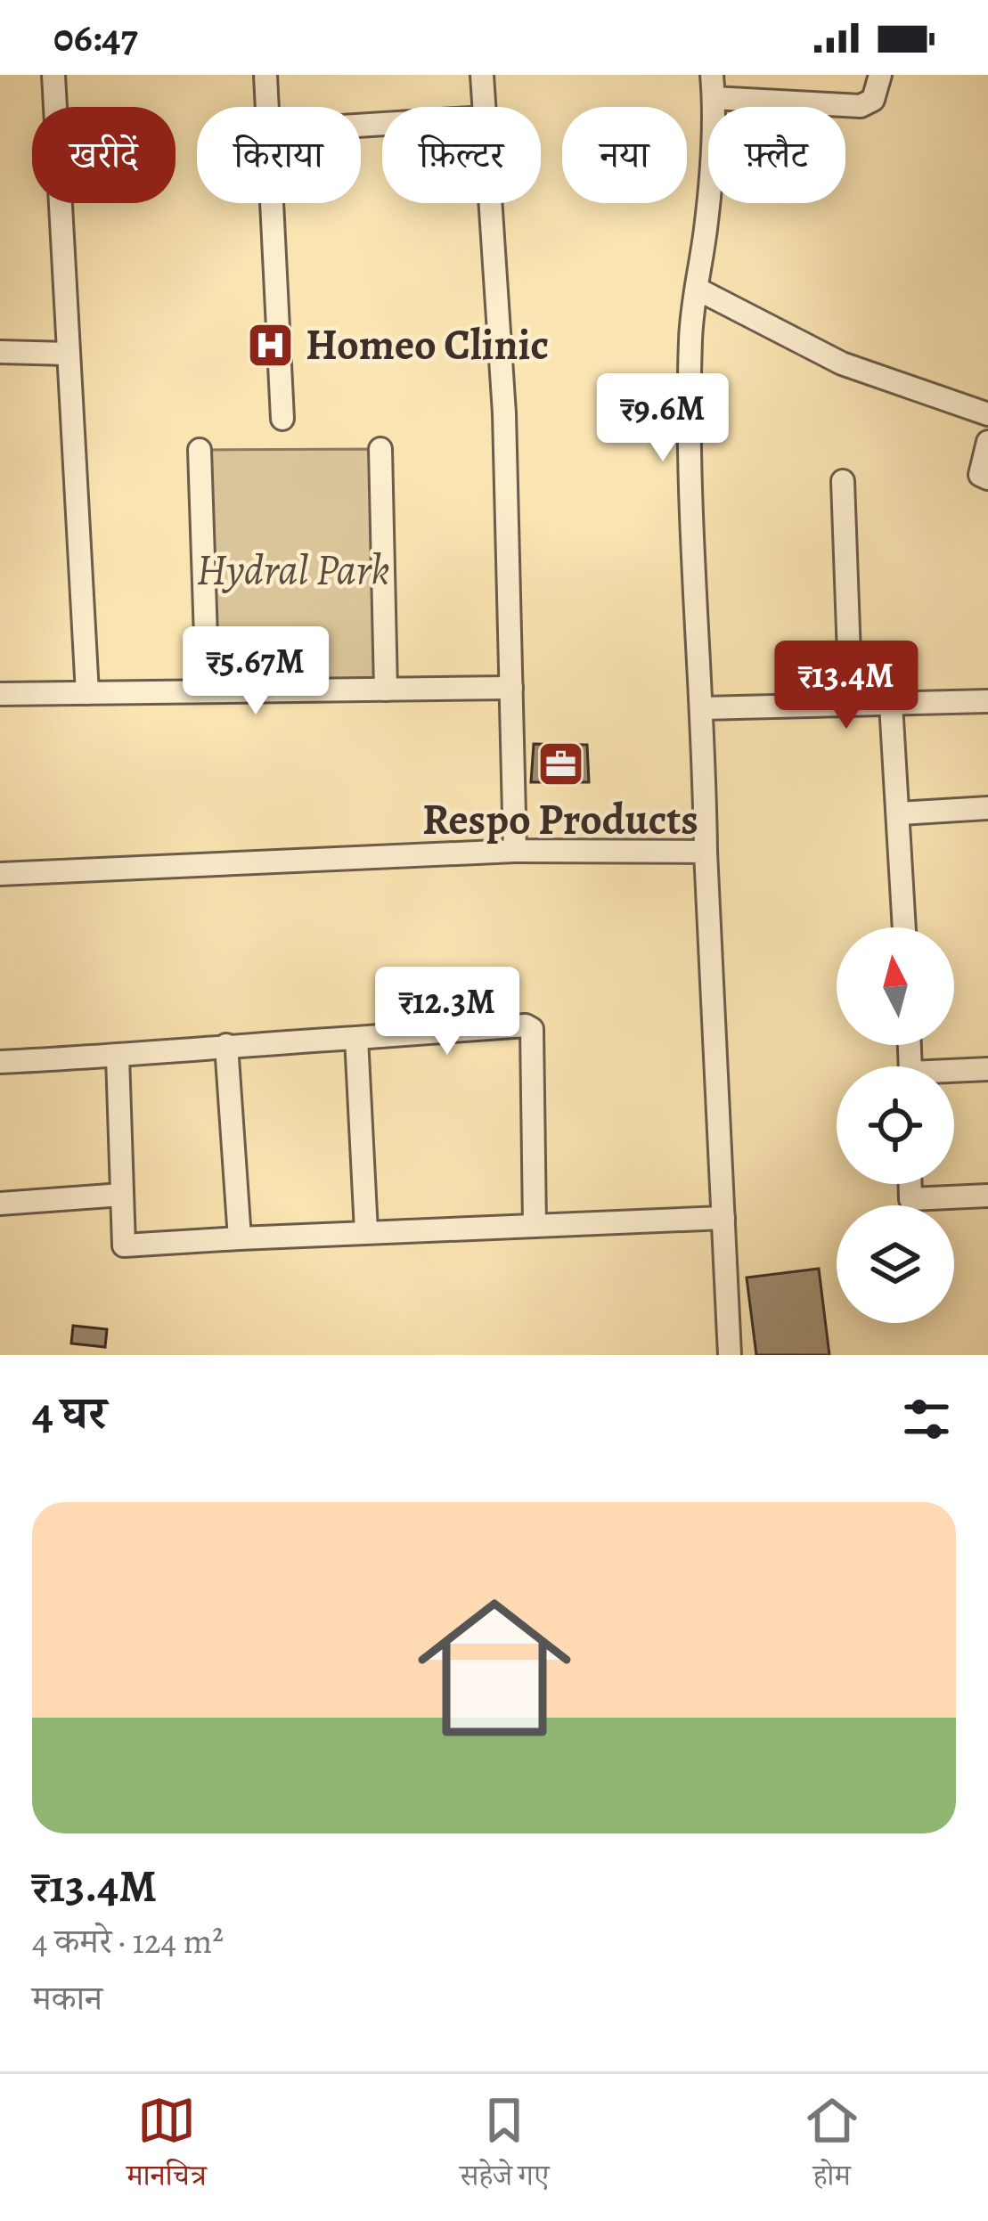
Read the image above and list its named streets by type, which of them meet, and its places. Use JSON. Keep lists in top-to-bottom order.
{
  "parks": ["Hydral Park"],
  "places": {
    "hospital": ["Homeo Clinic"],
    "office": ["Respo Products"]
  },
  "north": "top",
  "page": {
    "status": "06:47",
    "chip": [
      "खरीदें",
      "किराया",
      "फ़िल्टर",
      "नया",
      "फ़्लैट"
    ],
    "price": [
      "₹9.6M",
      "₹5.67M",
      "₹13.4M",
      "₹12.3M"
    ],
    "heading": "4 घर",
    "list": [
      {
        "name": "₹13.4M",
        "note": "4 कमरे · 124 m² · मकान"
      }
    ],
    "tabs": ["मानचित्र", "सहेजे गए", "होम"]
  }
}
